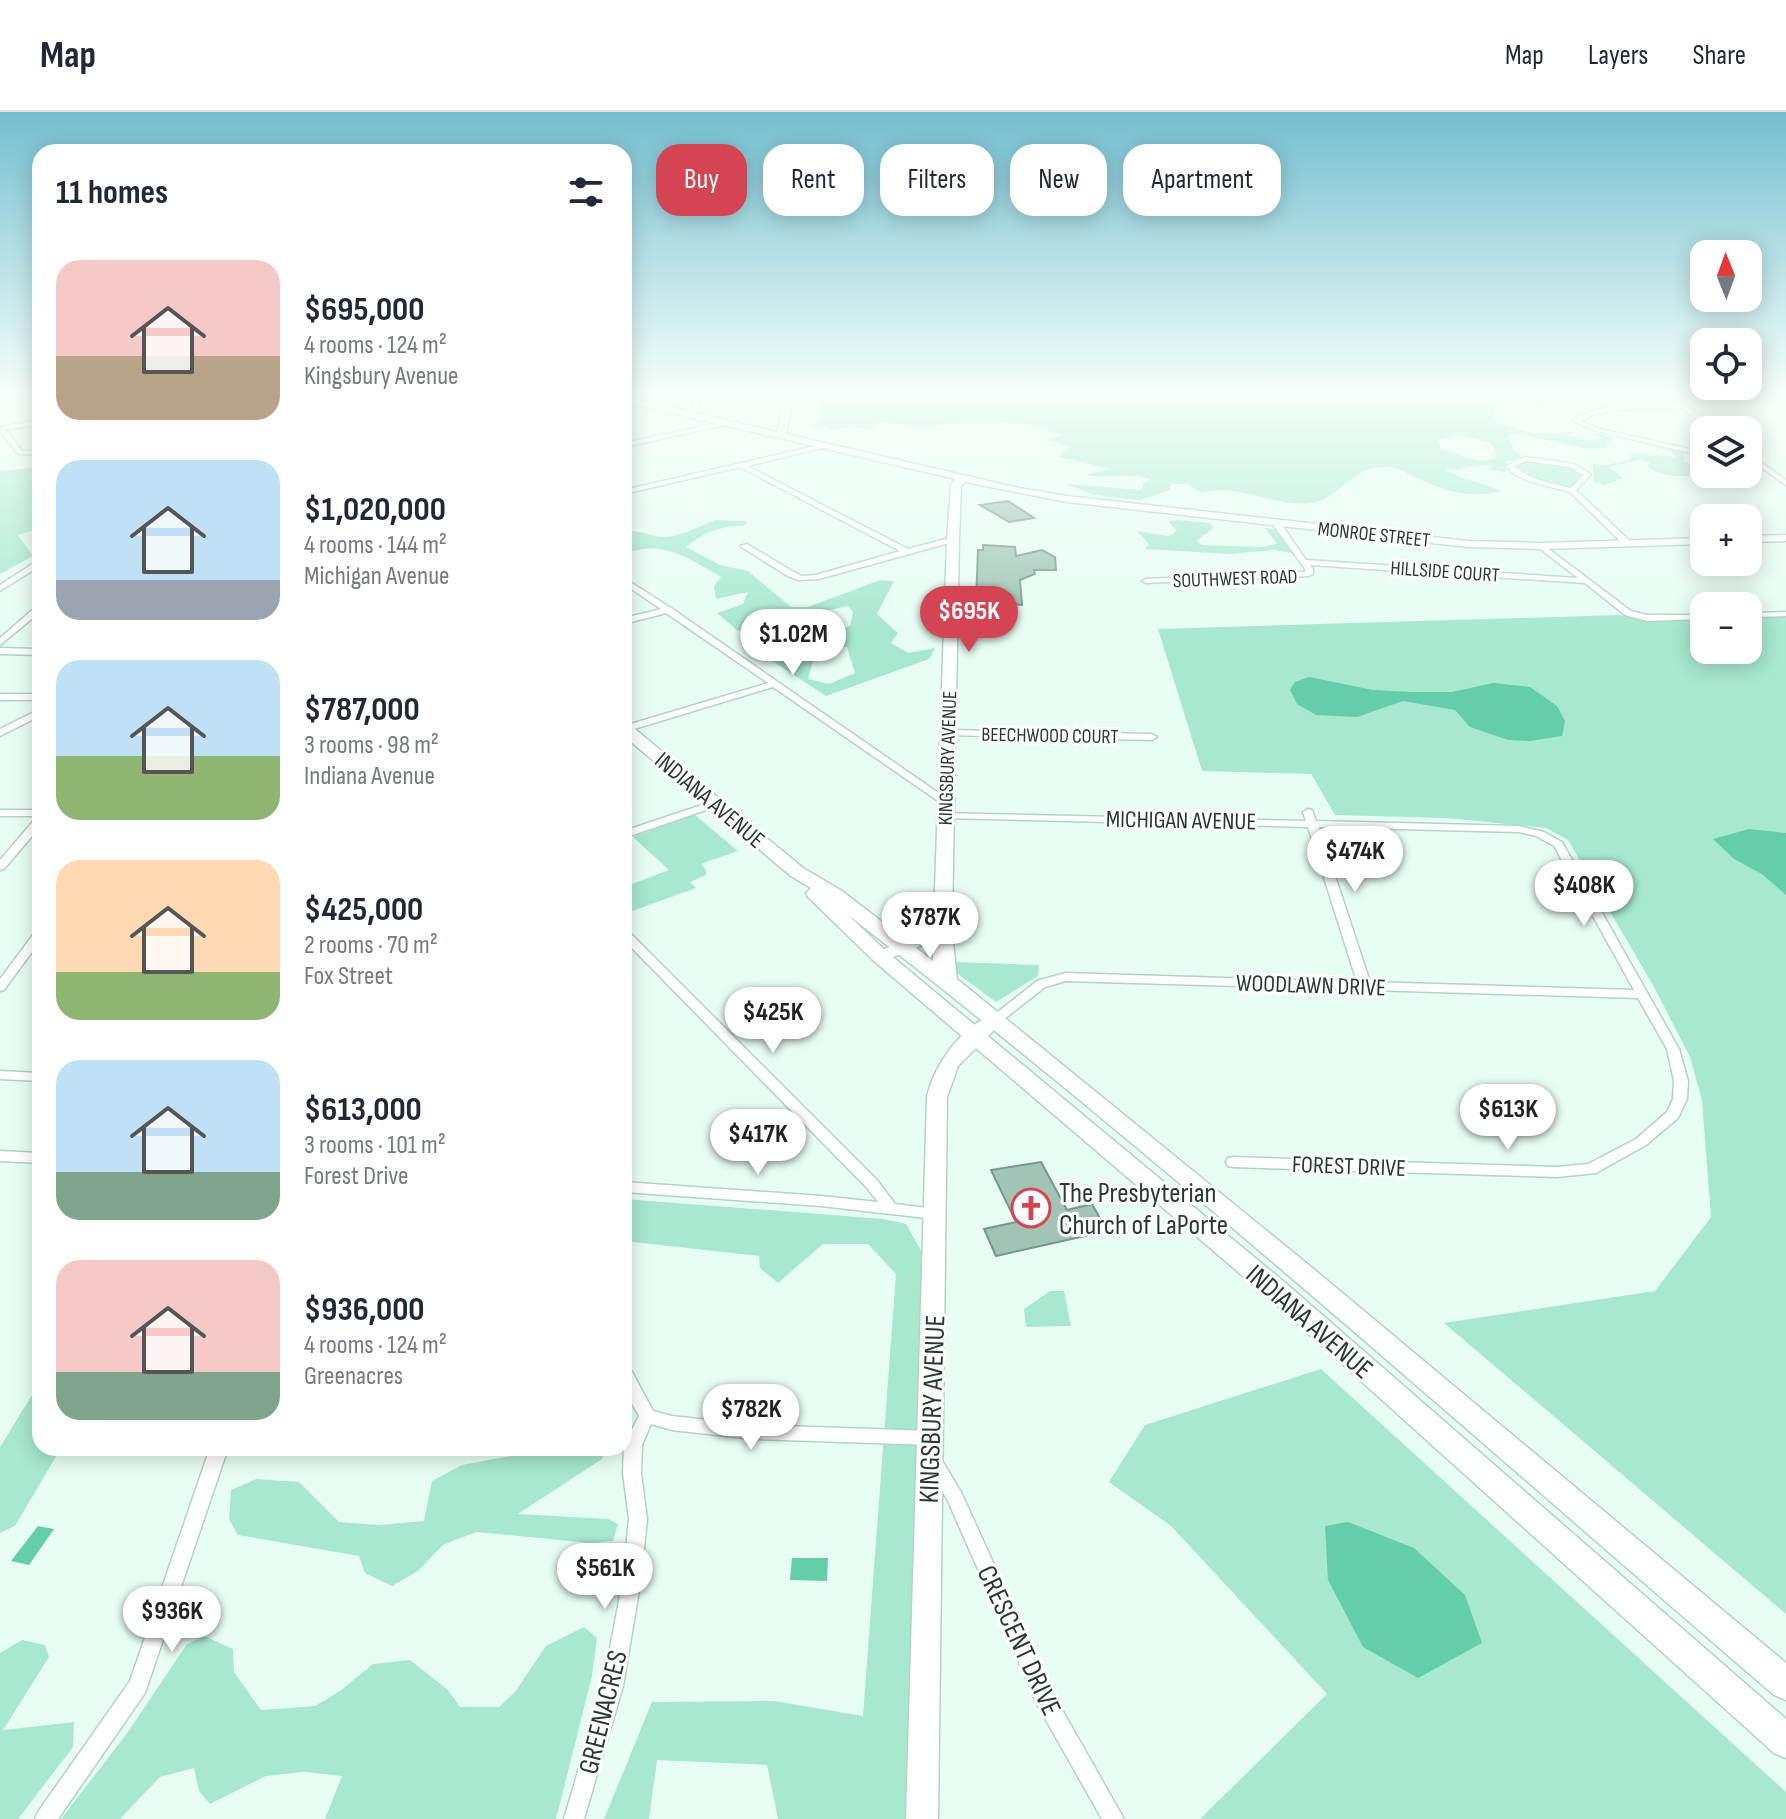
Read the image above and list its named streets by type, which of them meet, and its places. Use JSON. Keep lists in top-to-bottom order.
{
  "streets": {
    "main road": ["INDIANA AVENUE"],
    "street": [
      "MONROE STREET",
      "HILLSIDE COURT",
      "SOUTHWEST ROAD",
      "BEECHWOOD COURT",
      "KINGSBURY AVENUE",
      "MICHIGAN AVENUE",
      "WOODLAWN DRIVE",
      "FOREST DRIVE",
      "CRESCENT DRIVE",
      "GREENACRES"
    ]
  },
  "crossings": [
    ["MONROE STREET", "SOUTHWEST ROAD"],
    ["MONROE STREET", "KINGSBURY AVENUE"],
    ["HILLSIDE COURT", "SOUTHWEST ROAD"],
    ["BEECHWOOD COURT", "KINGSBURY AVENUE"],
    ["KINGSBURY AVENUE", "INDIANA AVENUE"],
    ["KINGSBURY AVENUE", "MICHIGAN AVENUE"],
    ["KINGSBURY AVENUE", "WOODLAWN DRIVE"],
    ["KINGSBURY AVENUE", "CRESCENT DRIVE"],
    ["INDIANA AVENUE", "WOODLAWN DRIVE"],
    ["MICHIGAN AVENUE", "FOREST DRIVE"],
    ["WOODLAWN DRIVE", "FOREST DRIVE"]
  ],
  "places": {
    "church": ["The Presbyterian Church of LaPorte"]
  },
  "north": "top",
  "page": {
    "header": "Map",
    "nav": ["Map", "Layers", "Share"],
    "chip": [
      "Buy",
      "Rent",
      "Filters",
      "New",
      "Apartment"
    ],
    "heading": "11 homes",
    "map_buttons": ["+", "−"],
    "list": [
      {
        "name": "$695,000",
        "note": "4 rooms · 124 m² · Kingsbury Avenue"
      },
      {
        "name": "$1,020,000",
        "note": "4 rooms · 144 m² · Michigan Avenue"
      },
      {
        "name": "$787,000",
        "note": "3 rooms · 98 m² · Indiana Avenue"
      },
      {
        "name": "$425,000",
        "note": "2 rooms · 70 m² · Fox Street"
      },
      {
        "name": "$613,000",
        "note": "3 rooms · 101 m² · Forest Drive"
      },
      {
        "name": "$936,000",
        "note": "4 rooms · 124 m² · Greenacres"
      }
    ],
    "price": [
      "$695K",
      "$1.02M",
      "$474K",
      "$408K",
      "$787K",
      "$425K",
      "$613K",
      "$417K",
      "$782K",
      "$561K",
      "$936K"
    ]
  }
}
